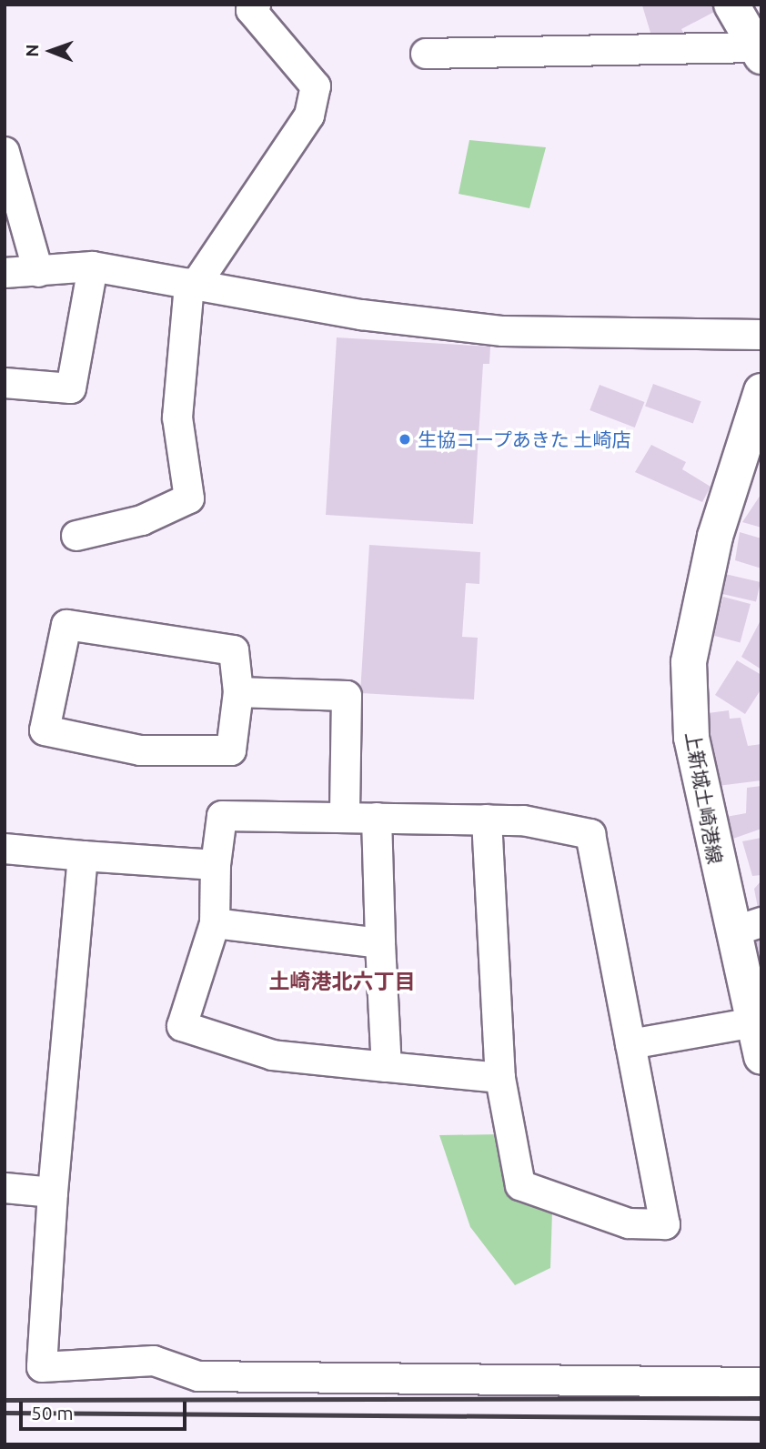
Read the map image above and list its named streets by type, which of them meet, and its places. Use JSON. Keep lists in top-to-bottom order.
{
  "streets": {
    "main road": ["上新城土崎港線"]
  },
  "districts": ["土崎港北六丁目"],
  "places": ["生協コープあきた 土崎店"],
  "scale_bar": "50 m",
  "north": "left"
}
